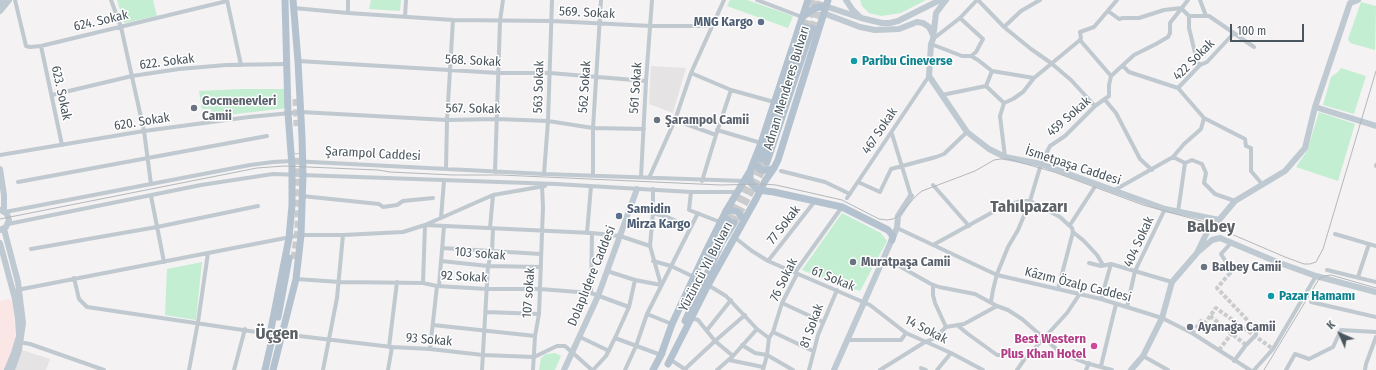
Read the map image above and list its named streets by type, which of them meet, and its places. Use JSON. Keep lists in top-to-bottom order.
{
  "streets": {
    "main road": ["Adnan Menderes Bulvarı", "Yüzüncü Yıl Bulvarı"],
    "street": [
      "569. Sokak",
      "624. Sokak",
      "422 Sokak",
      "568. Sokak",
      "622. Sokak",
      "563 Sokak",
      "562 Sokak",
      "561 Sokak",
      "623. Sokak",
      "567. Sokak",
      "459 Sokak",
      "620. Sokak",
      "467 Sokak",
      "Şarampol Caddesi",
      "İsmetpaşa Caddesi",
      "77 Sokak",
      "404 Sokak",
      "103 sokak",
      "Dolaplıdere Caddesi",
      "92 Sokak",
      "61 Sokak",
      "76 Sokak",
      "Kâzım Özalp Caddesi",
      "107 sokak",
      "81 Sokak",
      "14 Sokak",
      "93 Sokak"
    ]
  },
  "crossings": [
    ["569. Sokak", "563 Sokak"],
    ["569. Sokak", "562 Sokak"],
    ["569. Sokak", "561 Sokak"],
    ["624. Sokak", "623. Sokak"],
    ["568. Sokak", "563 Sokak"],
    ["568. Sokak", "562 Sokak"],
    ["568. Sokak", "561 Sokak"],
    ["622. Sokak", "623. Sokak"],
    ["563 Sokak", "567. Sokak"],
    ["563 Sokak", "Şarampol Caddesi"],
    ["562 Sokak", "567. Sokak"],
    ["562 Sokak", "Şarampol Caddesi"],
    ["561 Sokak", "567. Sokak"],
    ["561 Sokak", "Şarampol Caddesi"],
    ["Adnan Menderes Bulvarı", "467 Sokak"],
    ["Adnan Menderes Bulvarı", "Şarampol Caddesi"],
    ["Adnan Menderes Bulvarı", "Yüzüncü Yıl Bulvarı"],
    ["623. Sokak", "620. Sokak"],
    ["567. Sokak", "620. Sokak"],
    ["459 Sokak", "İsmetpaşa Caddesi"],
    ["459 Sokak", "Kâzım Özalp Caddesi"],
    ["467 Sokak", "İsmetpaşa Caddesi"],
    ["Şarampol Caddesi", "Yüzüncü Yıl Bulvarı"],
    ["Şarampol Caddesi", "Dolaplıdere Caddesi"],
    ["İsmetpaşa Caddesi", "404 Sokak"],
    ["77 Sokak", "61 Sokak"],
    ["404 Sokak", "Kâzım Özalp Caddesi"],
    ["103 sokak", "107 sokak"],
    ["Yüzüncü Yıl Bulvarı", "61 Sokak"],
    ["Dolaplıdere Caddesi", "92 Sokak"],
    ["Dolaplıdere Caddesi", "93 Sokak"],
    ["92 Sokak", "107 sokak"],
    ["61 Sokak", "76 Sokak"],
    ["61 Sokak", "81 Sokak"],
    ["61 Sokak", "14 Sokak"],
    ["107 sokak", "93 Sokak"]
  ],
  "districts": ["Tahılpazarı", "Balbey", "Üçgen"],
  "places": [
    "MNG Kargo",
    "Paribu Cineverse",
    "Gocmenevleri Camii",
    "Şarampol Camii",
    "Samidin Mirza Kargo",
    "Muratpaşa Camii",
    "Balbey Camii",
    "Pazar Hamamı",
    "Ayanağa Camii",
    "Best Western Plus Khan Hotel"
  ],
  "scale_bar": "100 m",
  "north": "top left"
}
